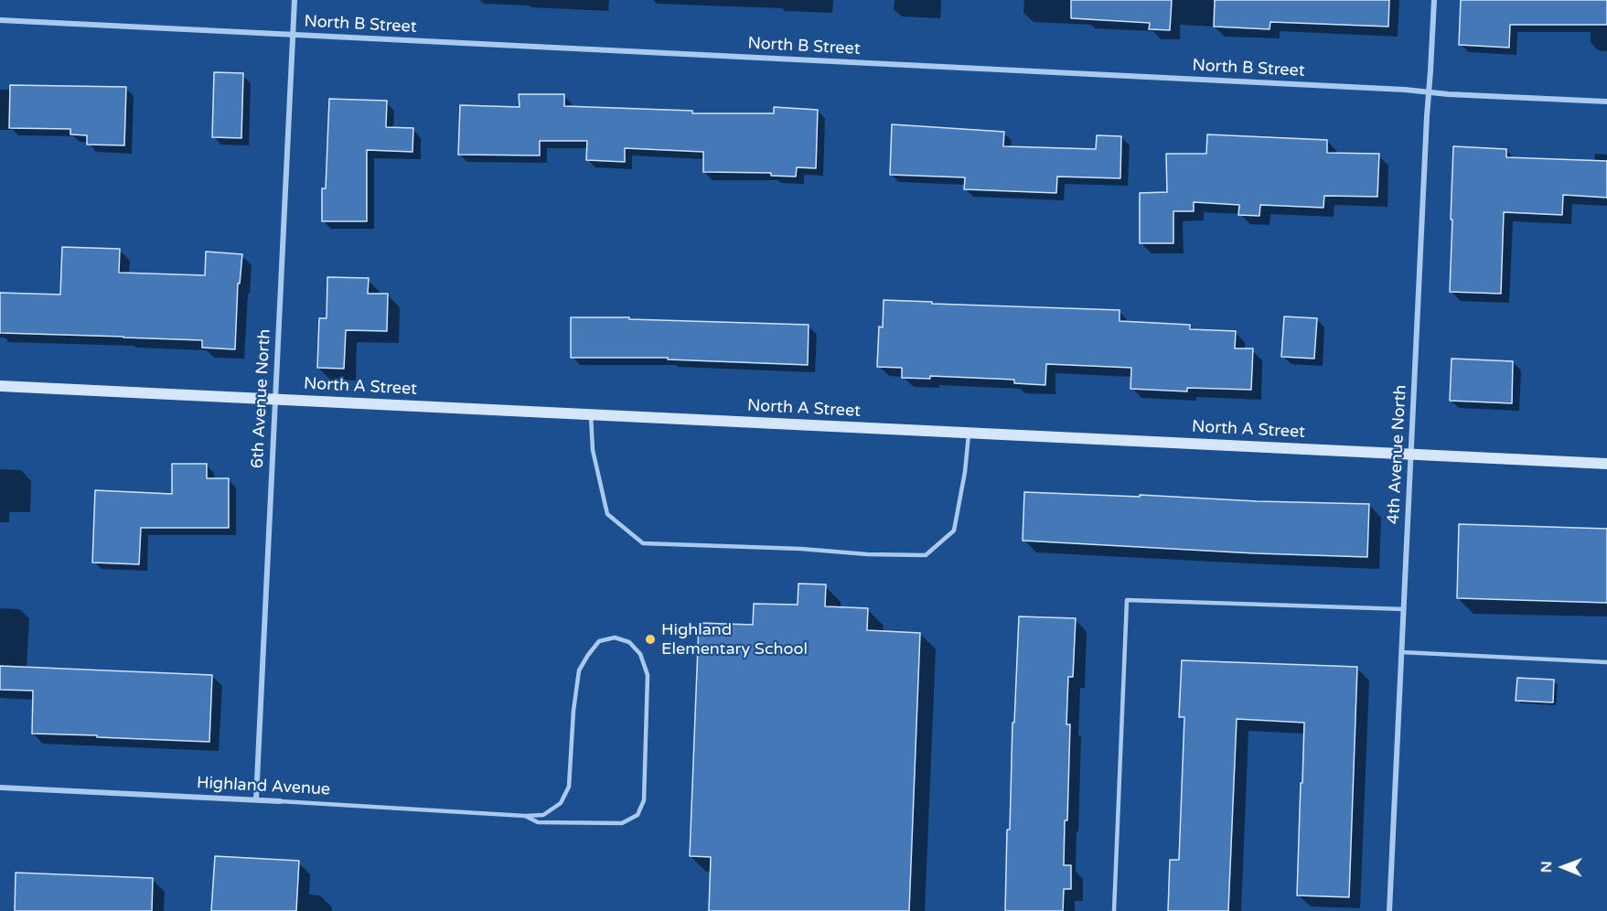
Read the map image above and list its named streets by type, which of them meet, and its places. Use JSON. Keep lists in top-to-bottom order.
{
  "streets": {
    "street": [
      "North B Street",
      "North A Street",
      "6th Avenue North",
      "4th Avenue North",
      "Highland Avenue"
    ]
  },
  "crossings": [
    ["North B Street", "6th Avenue North"],
    ["North B Street", "4th Avenue North"],
    ["North A Street", "6th Avenue North"],
    ["North A Street", "4th Avenue North"],
    ["6th Avenue North", "Highland Avenue"]
  ],
  "places": ["Highland Elementary School"],
  "north": "left"
}
